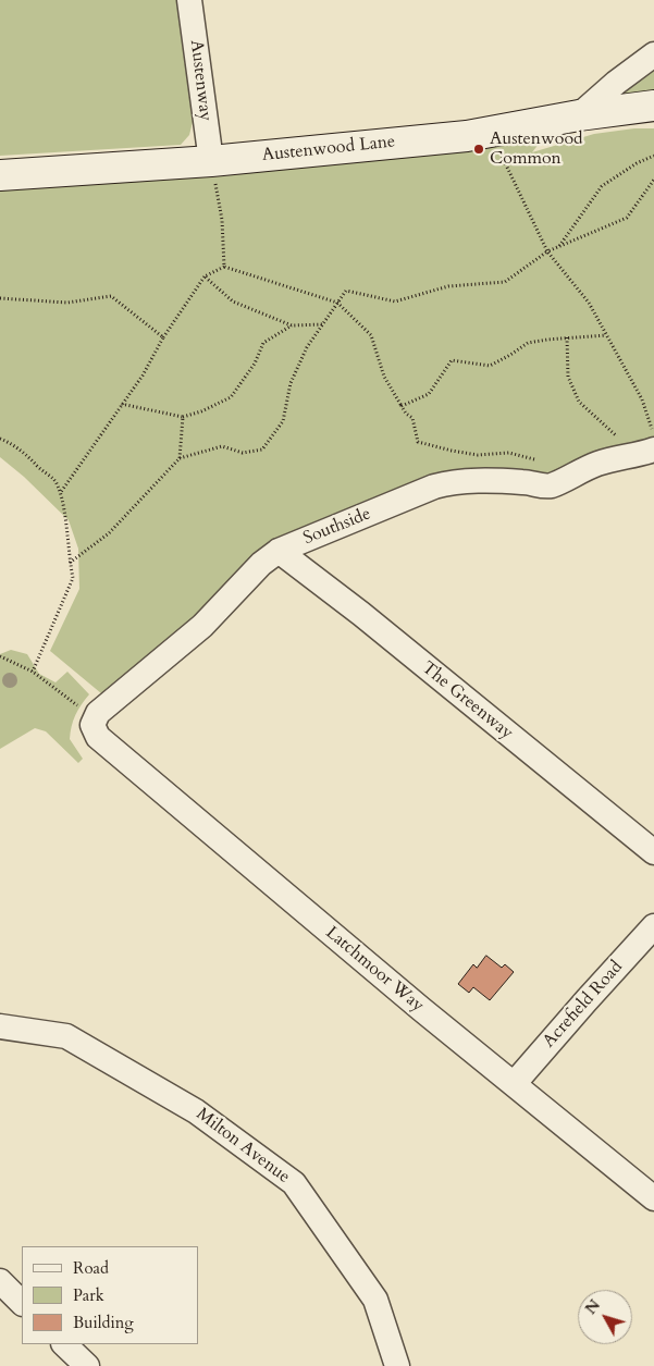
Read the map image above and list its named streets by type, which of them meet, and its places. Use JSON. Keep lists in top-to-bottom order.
{
  "streets": {
    "street": [
      "Austenway",
      "Austenwood Lane",
      "Southside",
      "The Greenway",
      "Latchmoor Way",
      "Acrefield Road",
      "Milton Avenue"
    ]
  },
  "crossings": [
    ["Austenway", "Austenwood Lane"],
    ["Southside", "The Greenway"],
    ["Southside", "Latchmoor Way"],
    ["Latchmoor Way", "Acrefield Road"]
  ],
  "places": ["Austenwood Common"],
  "legend": ["Road", "Park", "Building"],
  "north": "top left"
}
